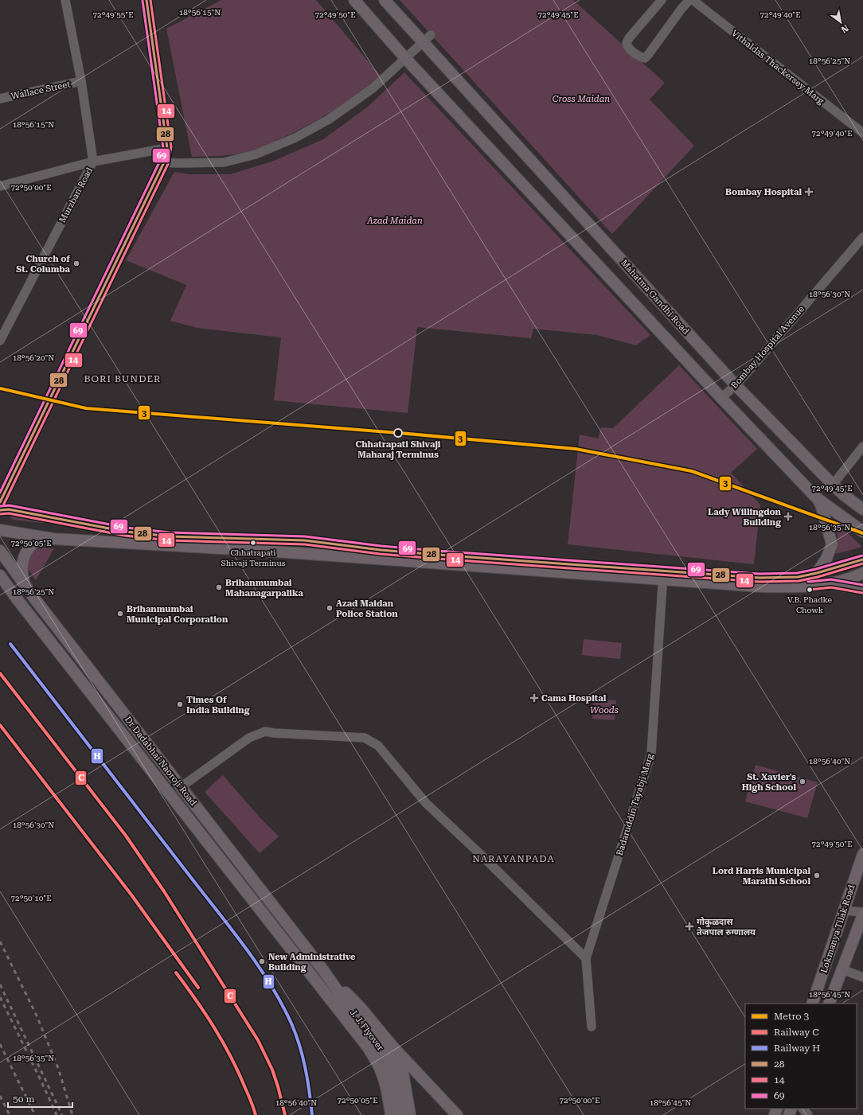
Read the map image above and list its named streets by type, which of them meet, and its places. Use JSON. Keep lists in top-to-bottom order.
{
  "streets": {
    "main road": [
      "Mahatma Gandhi Road",
      "Dr Dadabhai Naoroji Road",
      "Lokmanya Tilak Road",
      "J. J. Flyover"
    ],
    "street": [
      "Vithaldas Thackersey Marg",
      "Wallace Street",
      "Murzban Road",
      "Bombay Hospital Avenue",
      "Badaruddin Tayabji Marg"
    ]
  },
  "crossings": [
    ["Wallace Street", "Murzban Road"],
    ["Mahatma Gandhi Road", "Bombay Hospital Avenue"],
    ["Dr Dadabhai Naoroji Road", "J. J. Flyover"]
  ],
  "districts": ["BORI BUNDER", "NARAYANPADA"],
  "parks": ["Cross Maidan", "Azad Maidan", "Woods"],
  "places": {
    "health": [
      "Bombay Hospital",
      "Lady Willingdon Building",
      "Cama Hospital",
      "गोकुळदास तेजपाल रुग्णालय"
    ],
    "other": [
      "Church of St. Columba",
      "Chhatrapati Shivaji Maharaj Terminus",
      "Chhatrapati Shivaji Terminus",
      "Brihanmumbai Mahanagarpalika",
      "V.B. Phadke Chowk",
      "Azad Maidan Police Station",
      "Brihanmumbai Municipal Corporation",
      "Times Of India Building",
      "St. Xavier's High School",
      "Lord Harris Municipal Marathi School",
      "New Administrative Building"
    ]
  },
  "lines": [
    "transit line 28",
    "transit line 14",
    "transit line 69",
    "metro line 3",
    "rail line H",
    "rail line C"
  ],
  "legend": [
    "Metro 3",
    "Railway C",
    "Railway H",
    "28",
    "14",
    "69"
  ],
  "scale_bar": "50 m",
  "north": "bottom right",
  "coordinates": [
    "18°56'15\"N",
    "72°49'55\"E",
    "72°49'50\"E",
    "72°49'45\"E",
    "72°49'40\"E",
    "18°56'25\"N",
    "72°50'00\"E",
    "18°56'30\"N",
    "18°56'20\"N",
    "18°56'35\"N",
    "72°50'05\"E",
    "18°56'40\"N",
    "72°50'10\"E",
    "18°56'45\"N"
  ]
}
